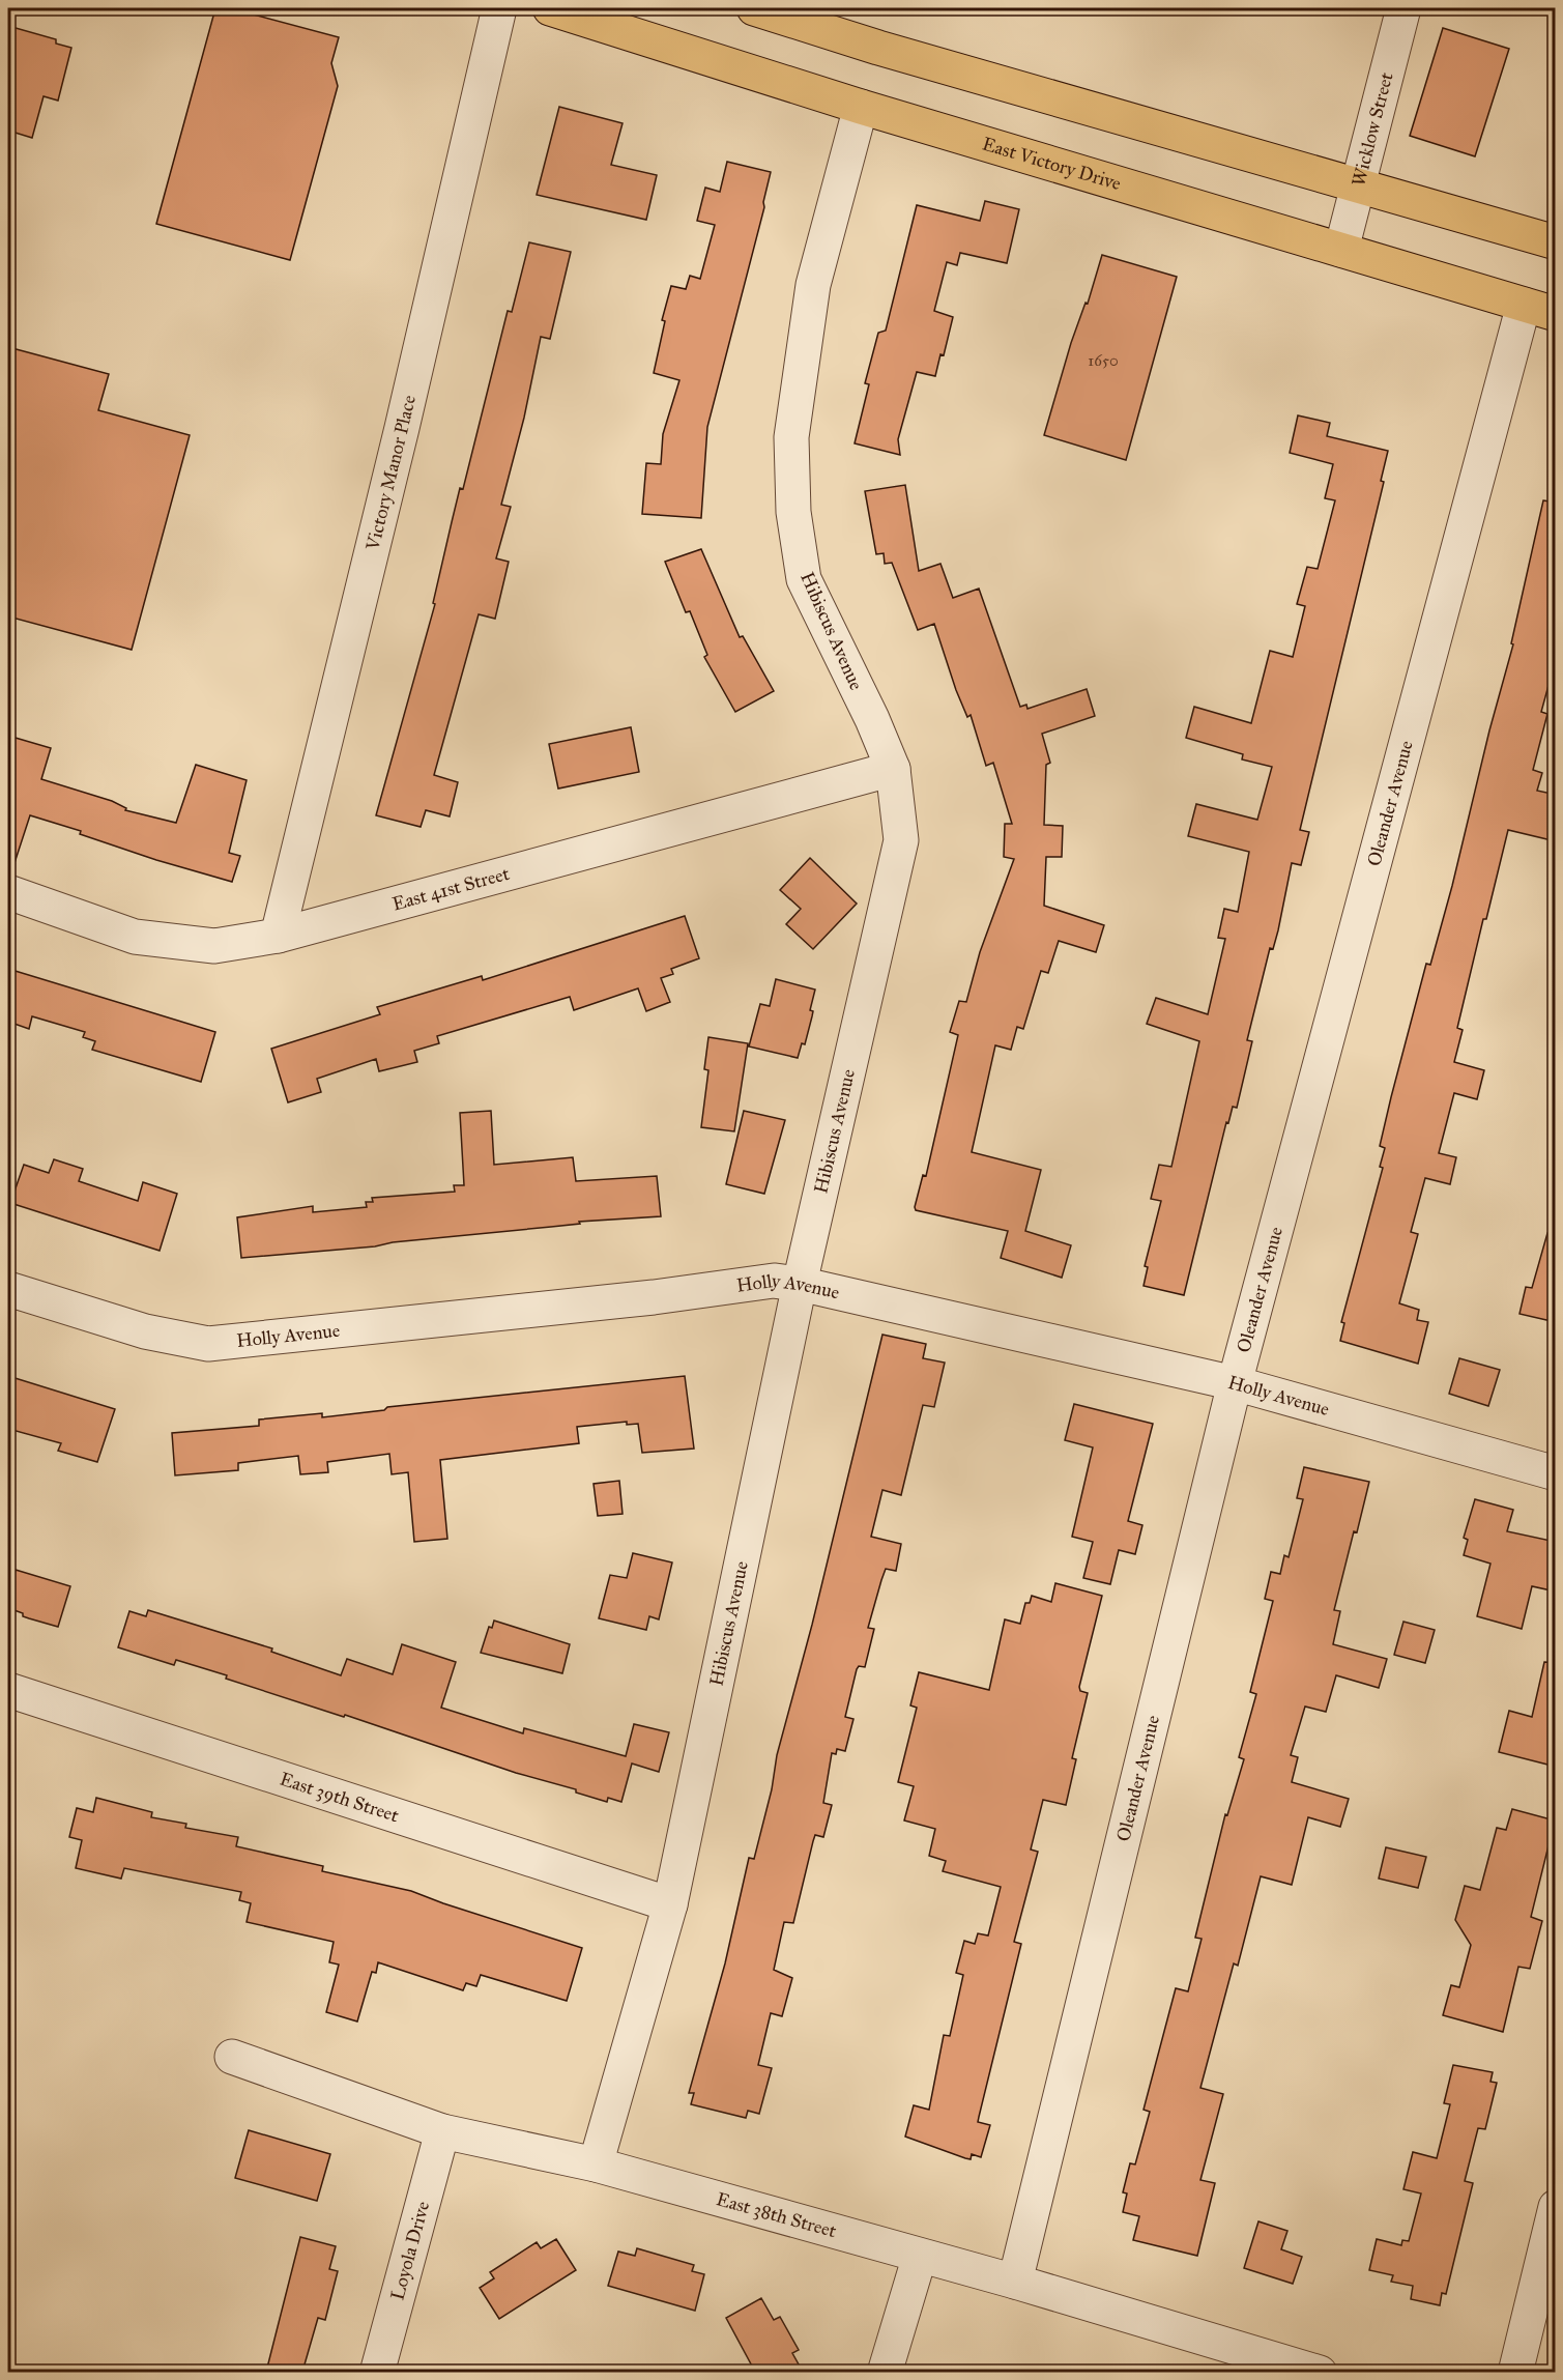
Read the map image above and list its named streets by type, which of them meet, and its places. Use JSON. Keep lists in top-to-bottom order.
{
  "streets": {
    "main road": ["East Victory Drive"],
    "street": [
      "Wicklow Street",
      "Victory Manor Place",
      "Hibiscus Avenue",
      "Oleander Avenue",
      "East 41st Street",
      "Holly Avenue",
      "East 39th Street",
      "East 38th Street",
      "Loyola Drive"
    ]
  },
  "crossings": [
    ["Wicklow Street", "East Victory Drive"],
    ["East Victory Drive", "Hibiscus Avenue"],
    ["East Victory Drive", "Oleander Avenue"],
    ["Victory Manor Place", "East 41st Street"],
    ["Hibiscus Avenue", "East 41st Street"],
    ["Hibiscus Avenue", "Holly Avenue"],
    ["Hibiscus Avenue", "East 39th Street"],
    ["Hibiscus Avenue", "East 38th Street"],
    ["Oleander Avenue", "Holly Avenue"],
    ["Oleander Avenue", "East 38th Street"],
    ["East 38th Street", "Loyola Drive"]
  ],
  "house_numbers": ["1650"]
}
